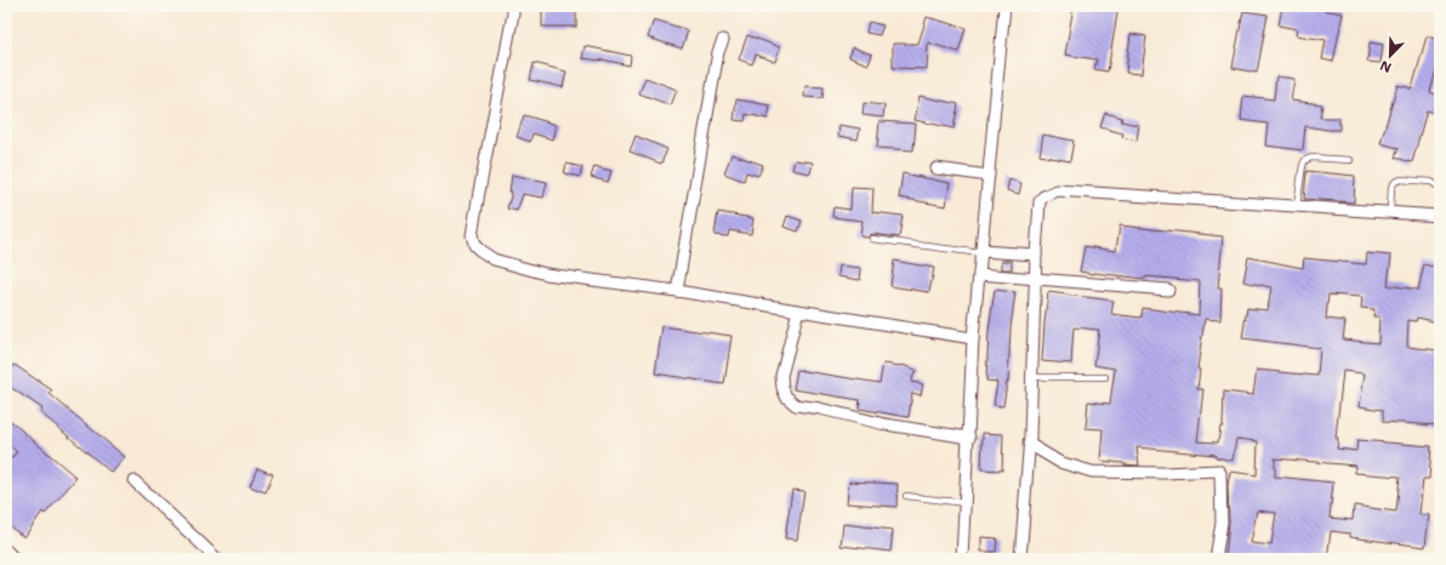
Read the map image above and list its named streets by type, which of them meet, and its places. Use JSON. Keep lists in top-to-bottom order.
{
  "north": "bottom left"
}
